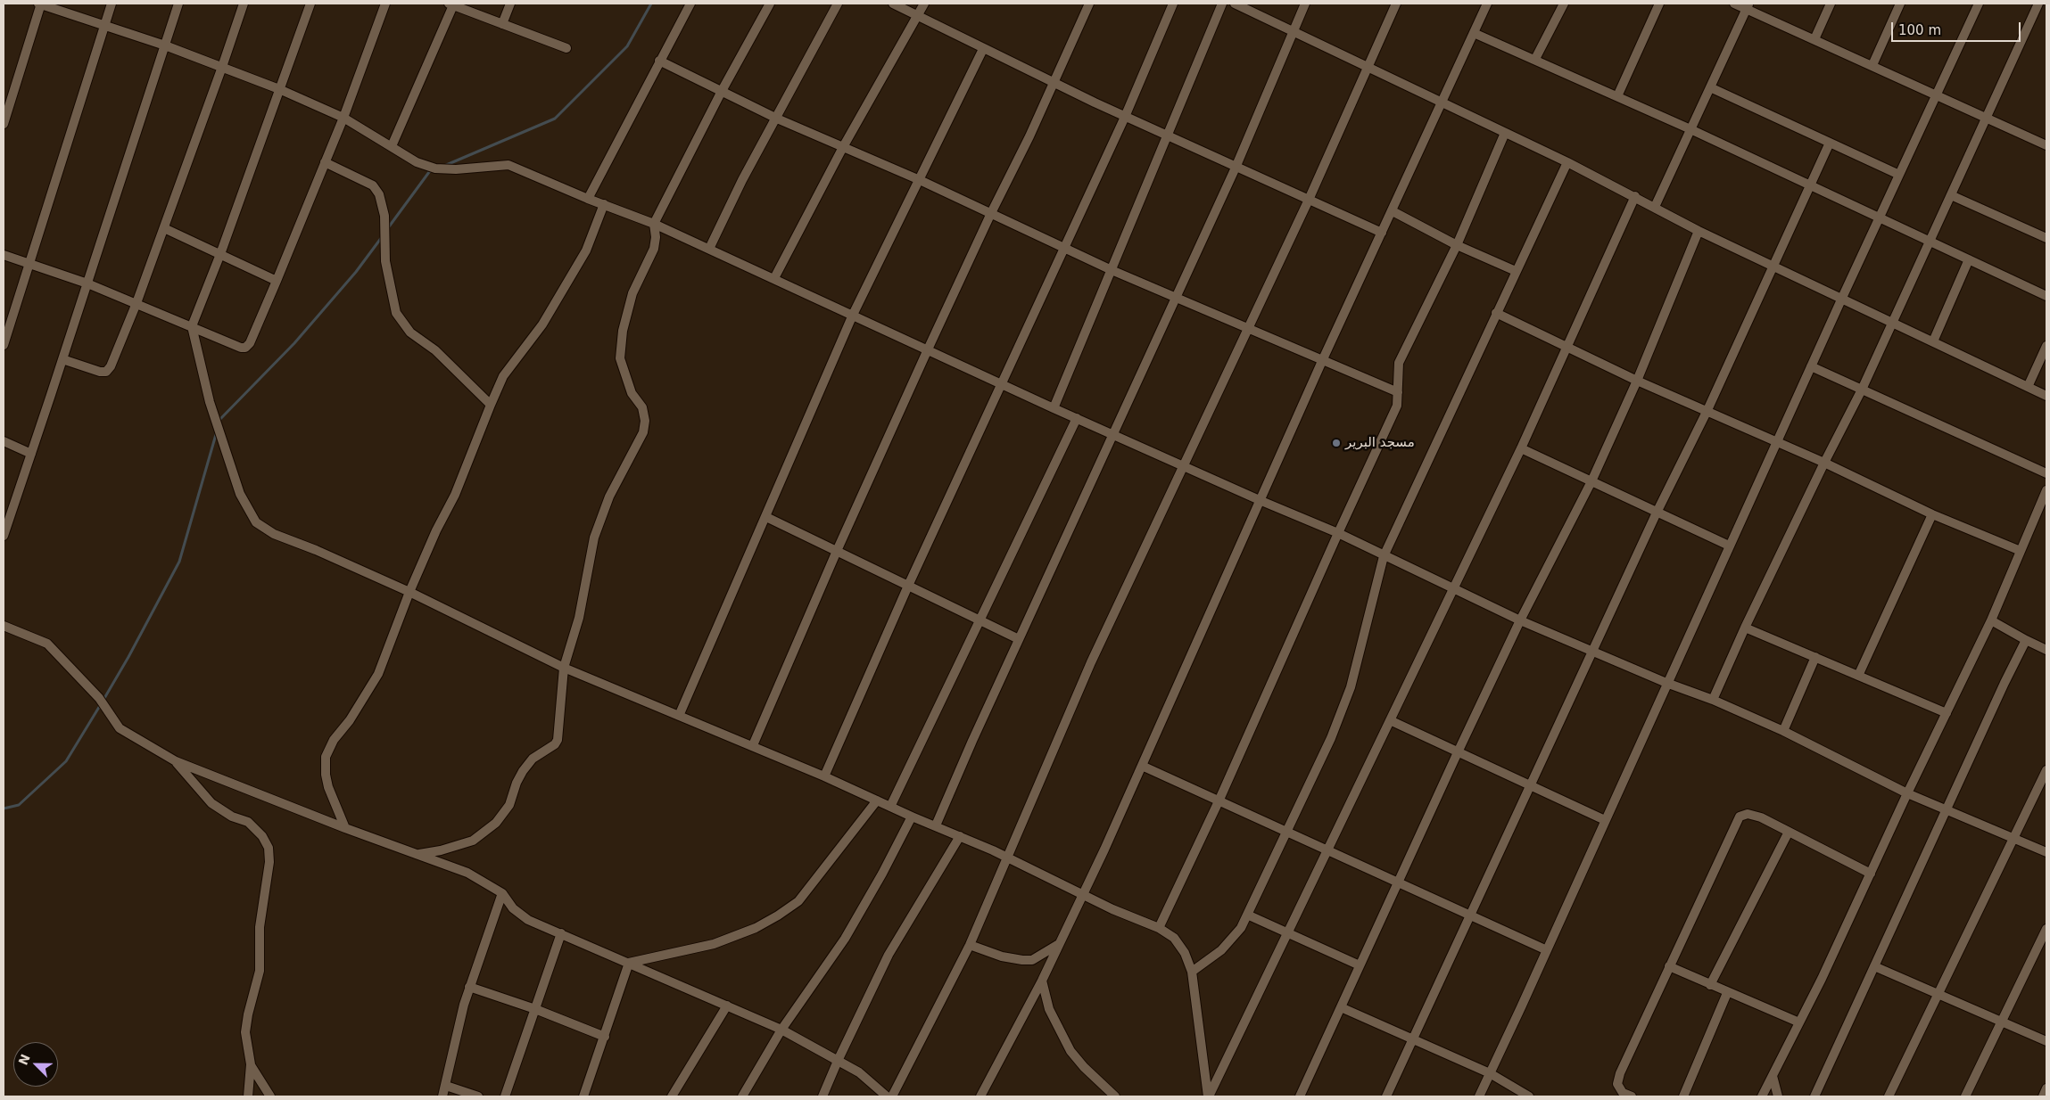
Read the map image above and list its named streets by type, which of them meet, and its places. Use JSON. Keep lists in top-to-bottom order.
{
  "places": ["مسجد البرير"],
  "scale_bar": "100 m",
  "north": "top left"
}
